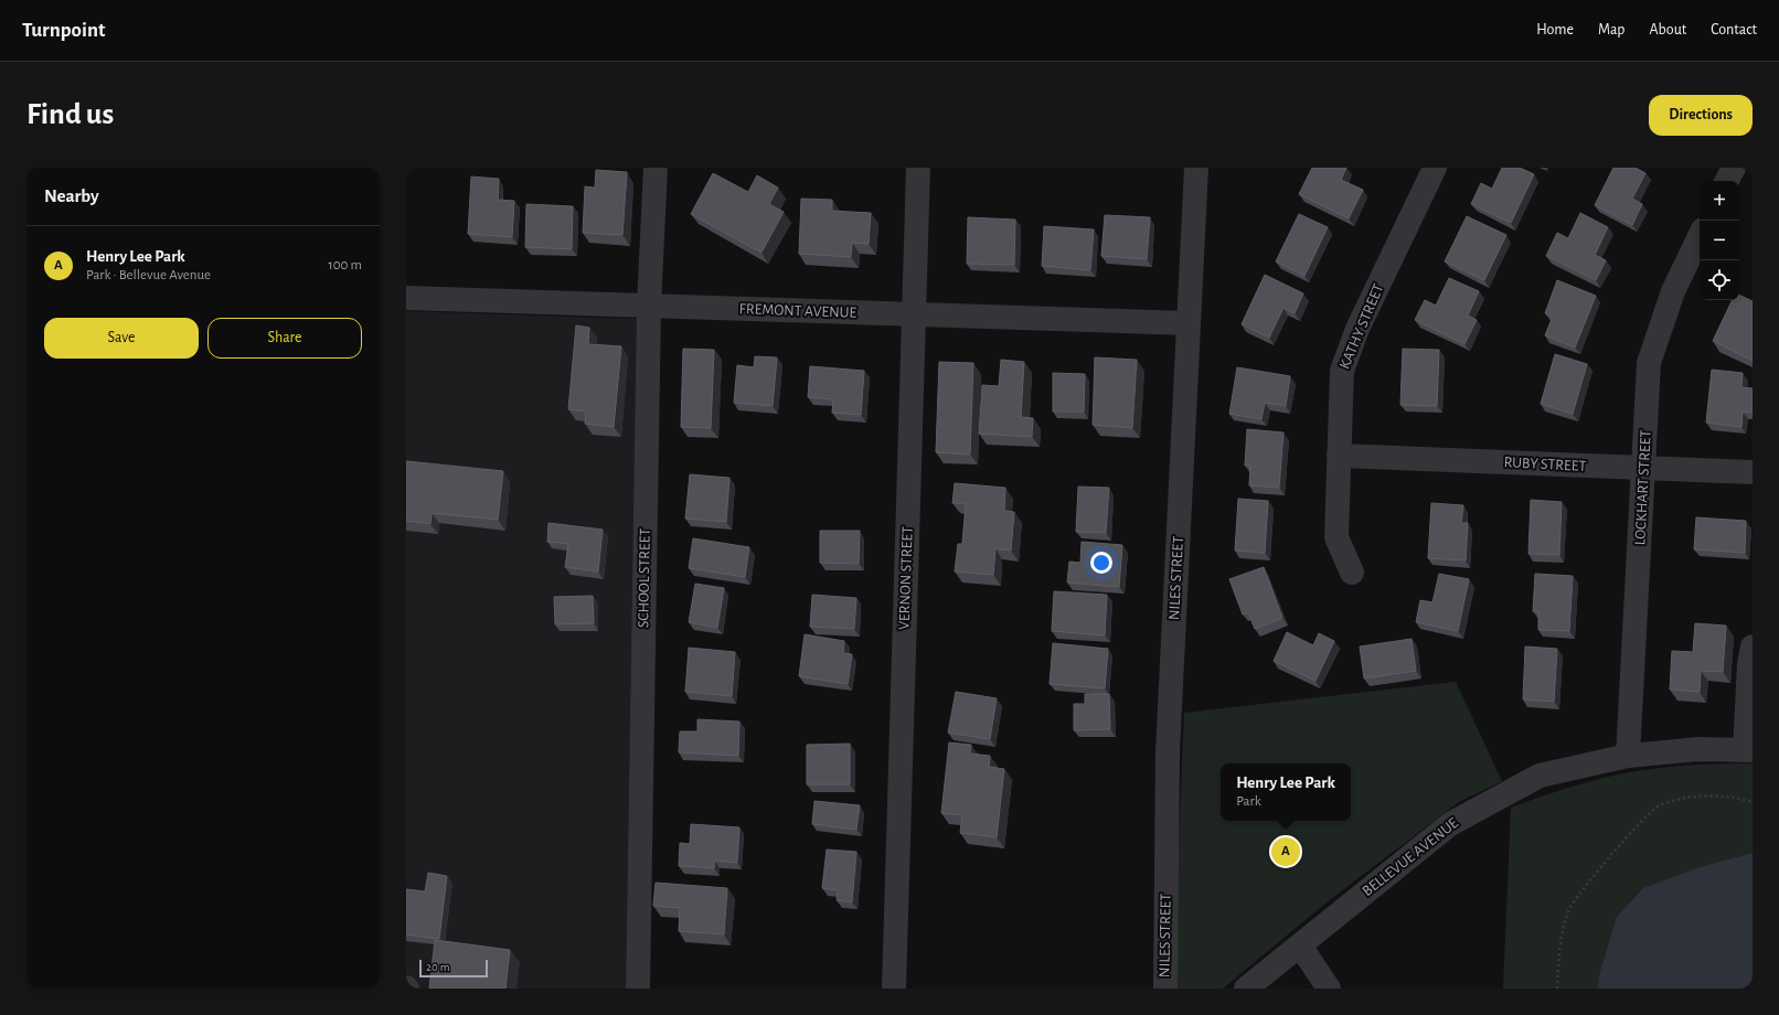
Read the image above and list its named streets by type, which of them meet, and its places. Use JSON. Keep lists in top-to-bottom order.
{
  "streets": {
    "street": [
      "FREMONT AVENUE",
      "KATHY STREET",
      "RUBY STREET",
      "LOCKHART STREET",
      "SCHOOL STREET",
      "VERNON STREET",
      "NILES STREET",
      "BELLEVUE AVENUE"
    ]
  },
  "crossings": [
    ["FREMONT AVENUE", "SCHOOL STREET"],
    ["FREMONT AVENUE", "VERNON STREET"],
    ["FREMONT AVENUE", "NILES STREET"],
    ["KATHY STREET", "RUBY STREET"],
    ["RUBY STREET", "LOCKHART STREET"],
    ["LOCKHART STREET", "BELLEVUE AVENUE"]
  ],
  "scale_bar": "20 m",
  "page": {
    "header": "Turnpoint",
    "nav": [
      "Home",
      "Map",
      "About",
      "Contact"
    ],
    "buttons": [
      "Directions",
      ["Save", "Share"]
    ],
    "title": "Find us",
    "heading": "Nearby",
    "map_buttons": ["+", "−"],
    "list": [
      {
        "mark": "A",
        "name": "Henry Lee Park",
        "note": "Park · Bellevue Avenue",
        "value": "100 m"
      }
    ],
    "popup": ["Henry Lee Park", "Park"],
    "pins": "A",
    "scale": "20 m"
  }
}
